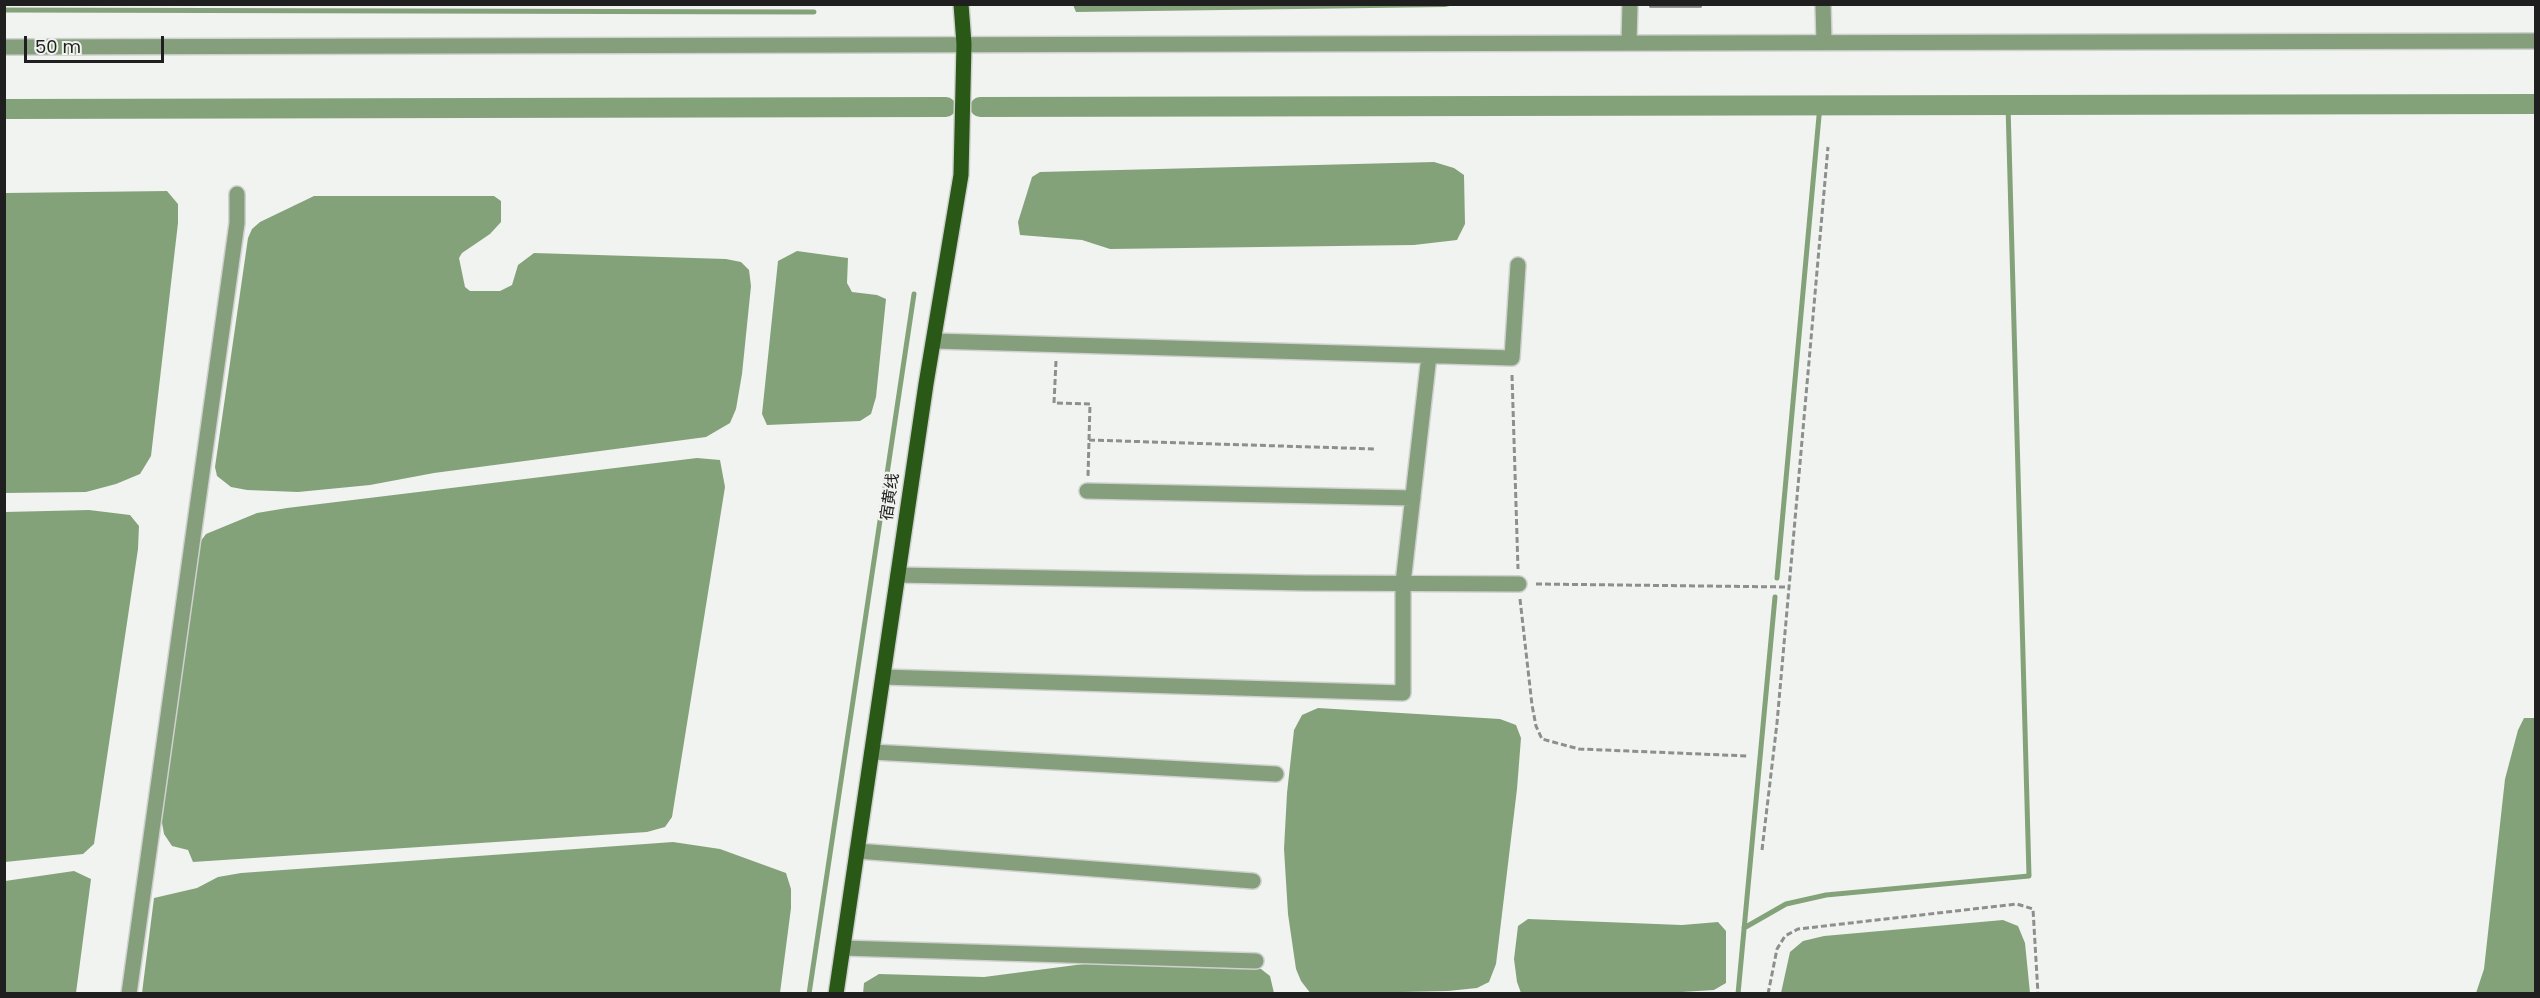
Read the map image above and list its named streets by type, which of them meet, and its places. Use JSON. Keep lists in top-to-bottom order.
{
  "streets": {
    "main road": ["宿黄线"]
  },
  "scale_bar": "50 m"
}
